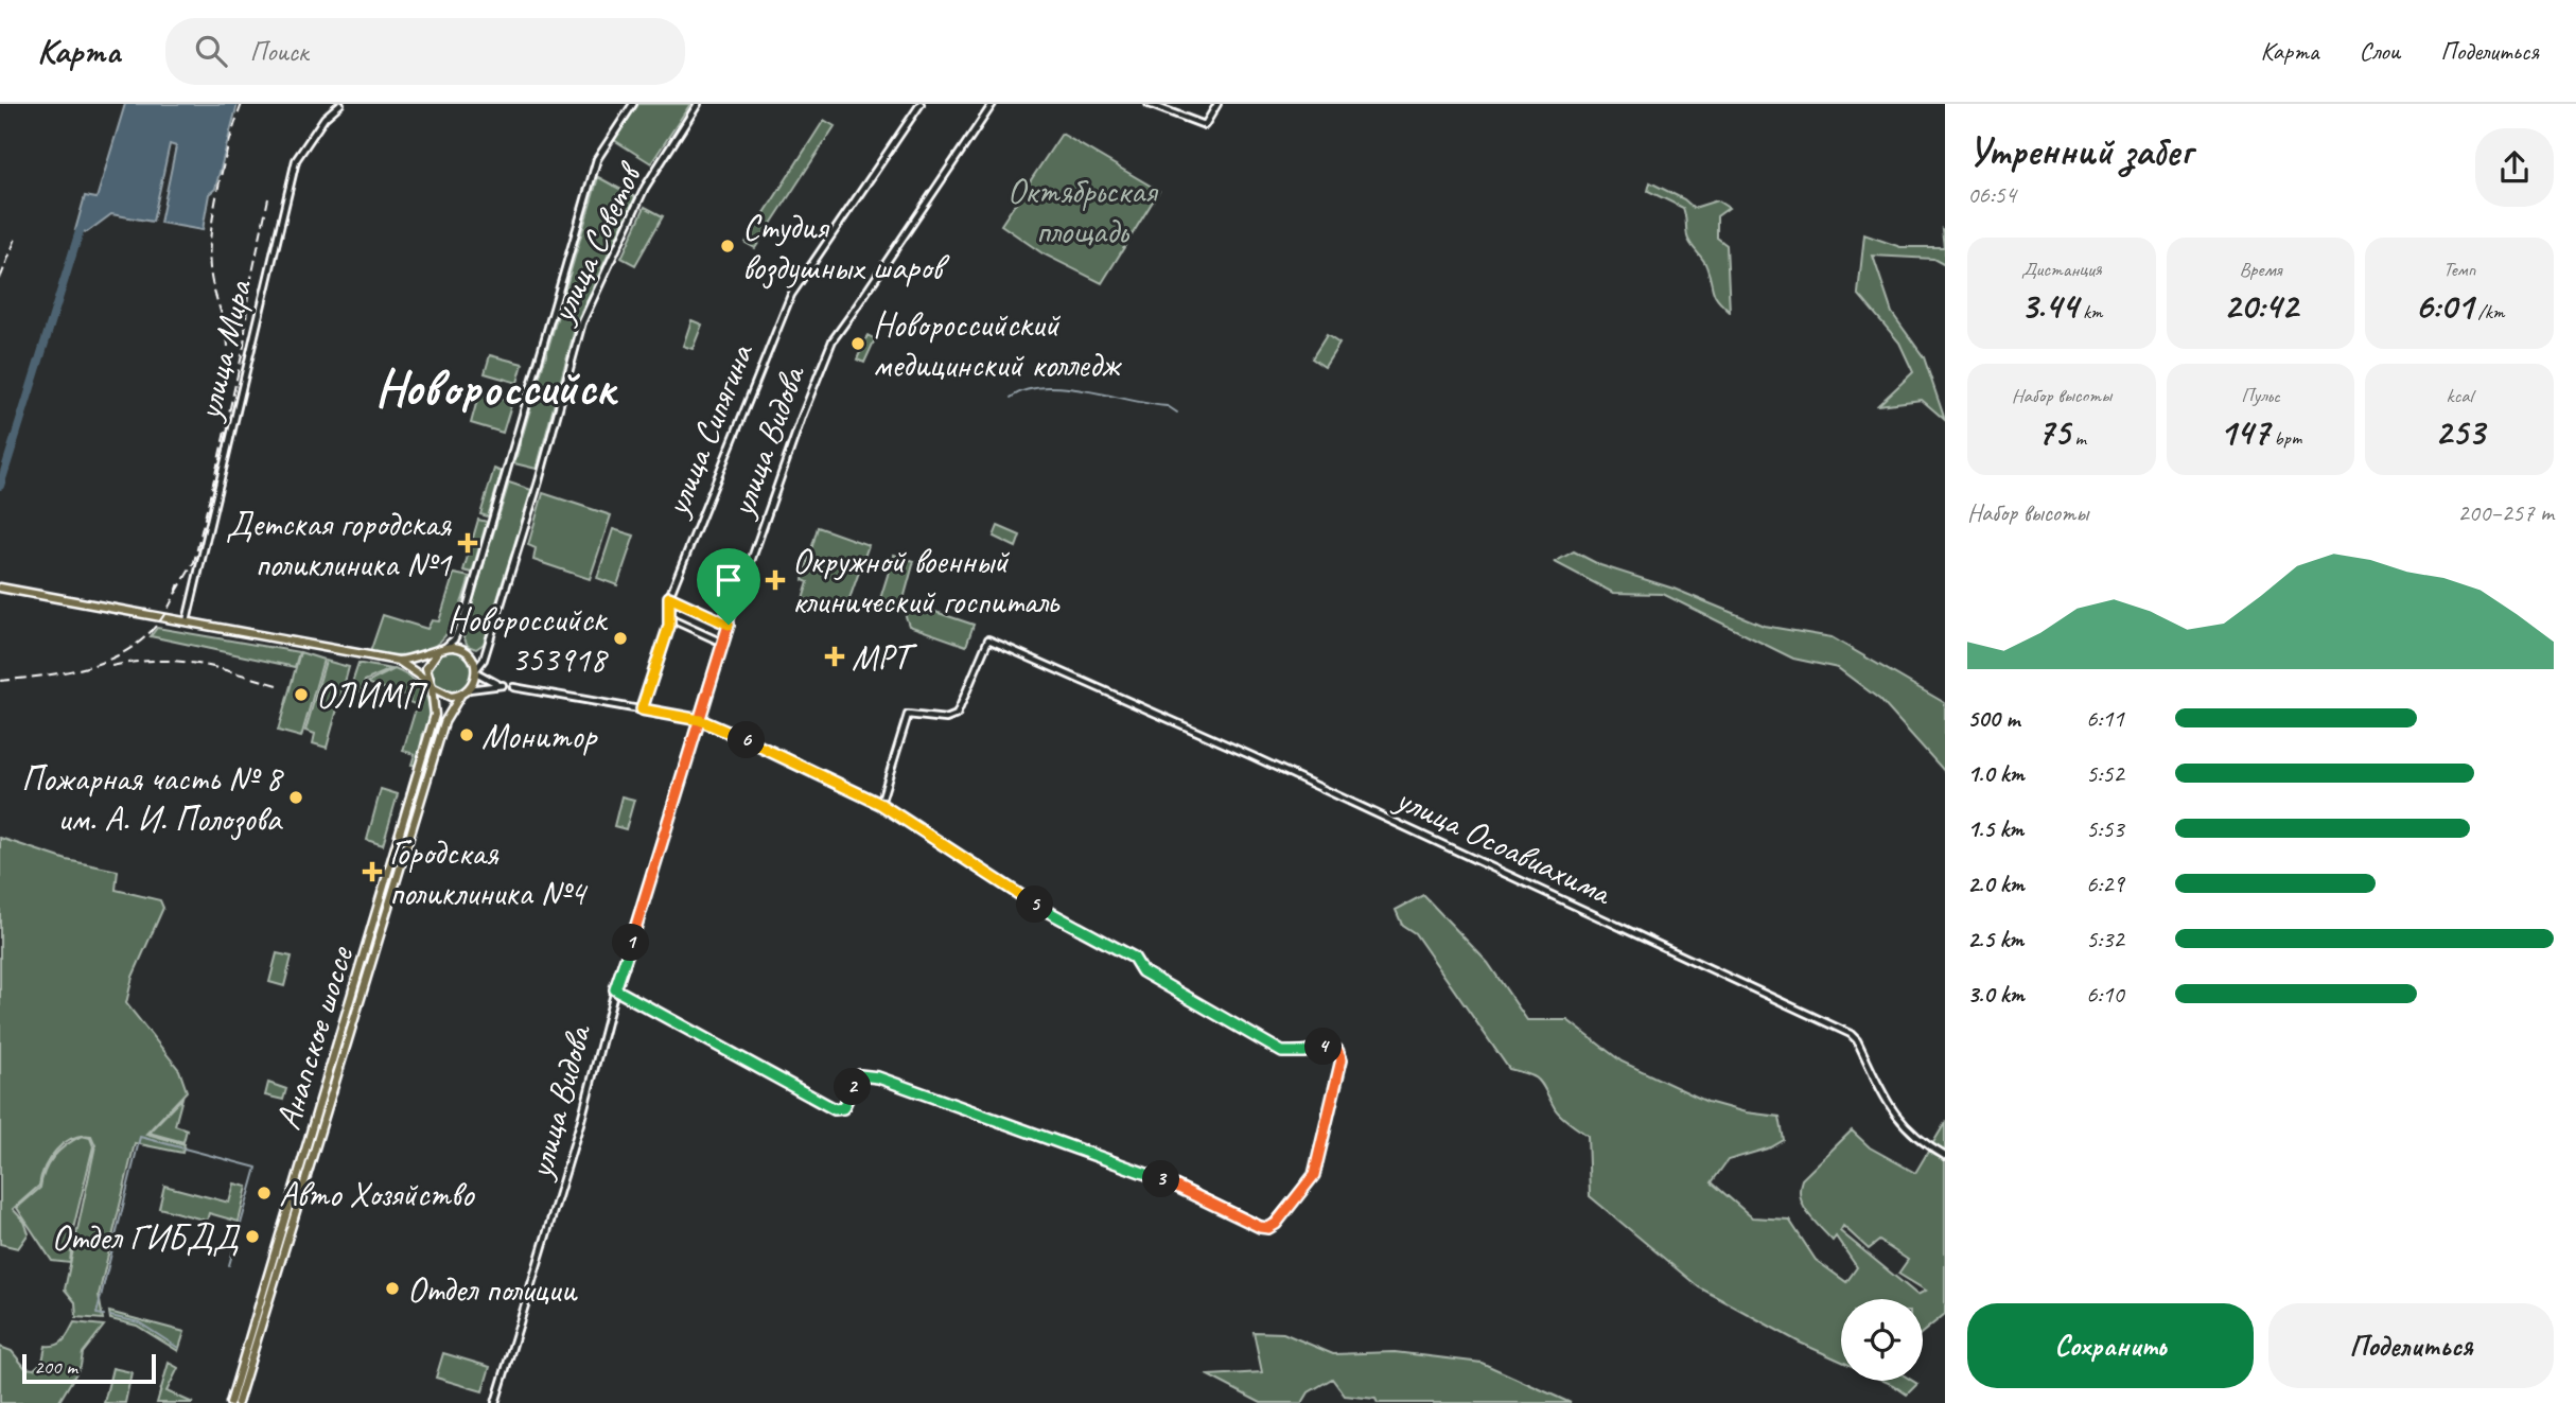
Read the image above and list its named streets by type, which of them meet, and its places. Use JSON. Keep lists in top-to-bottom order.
{
  "streets": {
    "highway": ["Анапское шоссе"],
    "street": [
      "улица Советов",
      "улица Мира",
      "улица Сипягина",
      "улица Видова",
      "улица Осоавиахима"
    ]
  },
  "crossings": [
    ["улица Советов", "Анапское шоссе"]
  ],
  "districts": ["Новороссийск"],
  "parks": ["Октябрьская площадь"],
  "places": {
    "other": [
      "Студия воздушных шаров",
      "Новороссийский медицинский колледж",
      "Новороссийск 353918",
      "ОЛИМП",
      "Монитор",
      "Пожарная часть № 8 им. А. И. Полозова",
      "Авто Хозяйство",
      "Отдел ГИБДД",
      "Отдел полиции"
    ],
    "health": [
      "Детская городская поликлиника №1",
      "Окружной военный клинический госпиталь",
      "МРТ",
      "Городская поликлиника №4"
    ]
  },
  "scale_bar": "200 m",
  "page": {
    "header": "Карта",
    "search": "Поиск",
    "nav": ["Карта", "Слои", "Поделиться"],
    "heading": ["Утренний забег", "06:54"],
    "stats": [
      ["Дистанция", "3.44 km"],
      ["Время", "20:42"],
      ["Темп", "6:01 /km"],
      ["Набор высоты", "75 m"],
      ["Пульс", "147 bpm"],
      ["kcal", "253"]
    ],
    "chart": ["Набор высоты", "200–257 m"],
    "list": [
      {
        "name": "500 m",
        "note": "6:11"
      },
      {
        "name": "1.0 km",
        "note": "5:52"
      },
      {
        "name": "1.5 km",
        "note": "5:53"
      },
      {
        "name": "2.0 km",
        "note": "6:29"
      },
      {
        "name": "2.5 km",
        "note": "5:32"
      },
      {
        "name": "3.0 km",
        "note": "6:10"
      }
    ],
    "pins": [
      "6",
      "5",
      "1",
      "4",
      "2",
      "3"
    ],
    "buttons": ["Сохранить", "Поделиться"],
    "scale": "200 m"
  }
}
